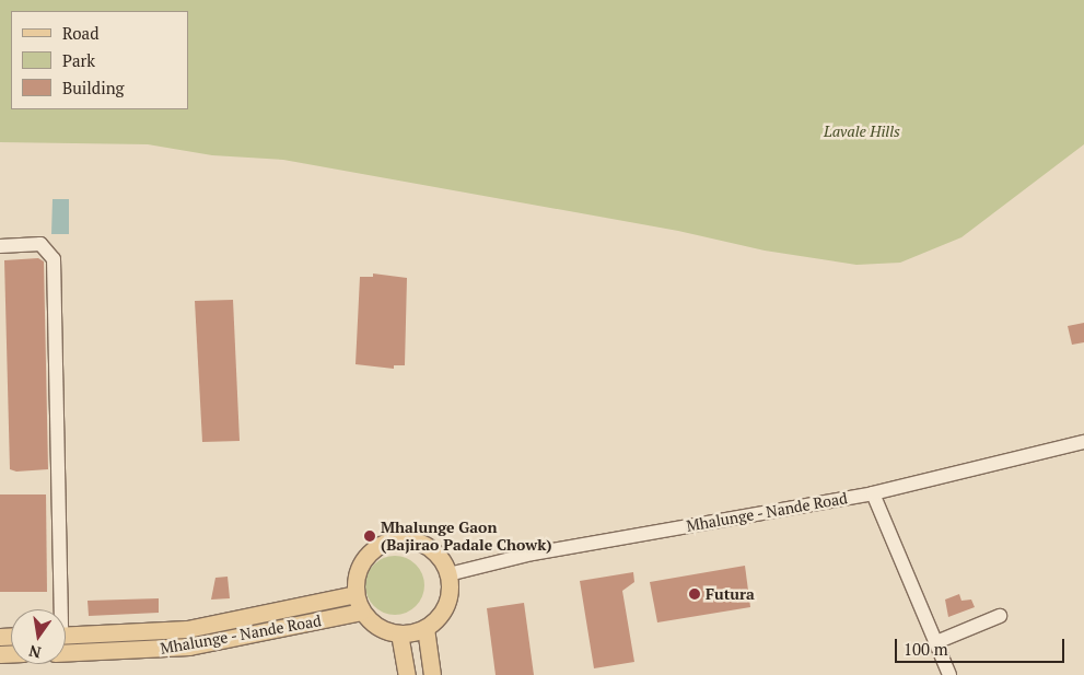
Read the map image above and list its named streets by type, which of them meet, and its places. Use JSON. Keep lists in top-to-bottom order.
{
  "streets": {
    "main road": ["Mhalunge - Nande Road"]
  },
  "parks": ["Lavale Hills"],
  "places": ["Mhalunge Gaon (Bajirao Padale Chowk)", "Futura"],
  "legend": ["Road", "Park", "Building"],
  "scale_bar": "100 m",
  "north": "bottom"
}
